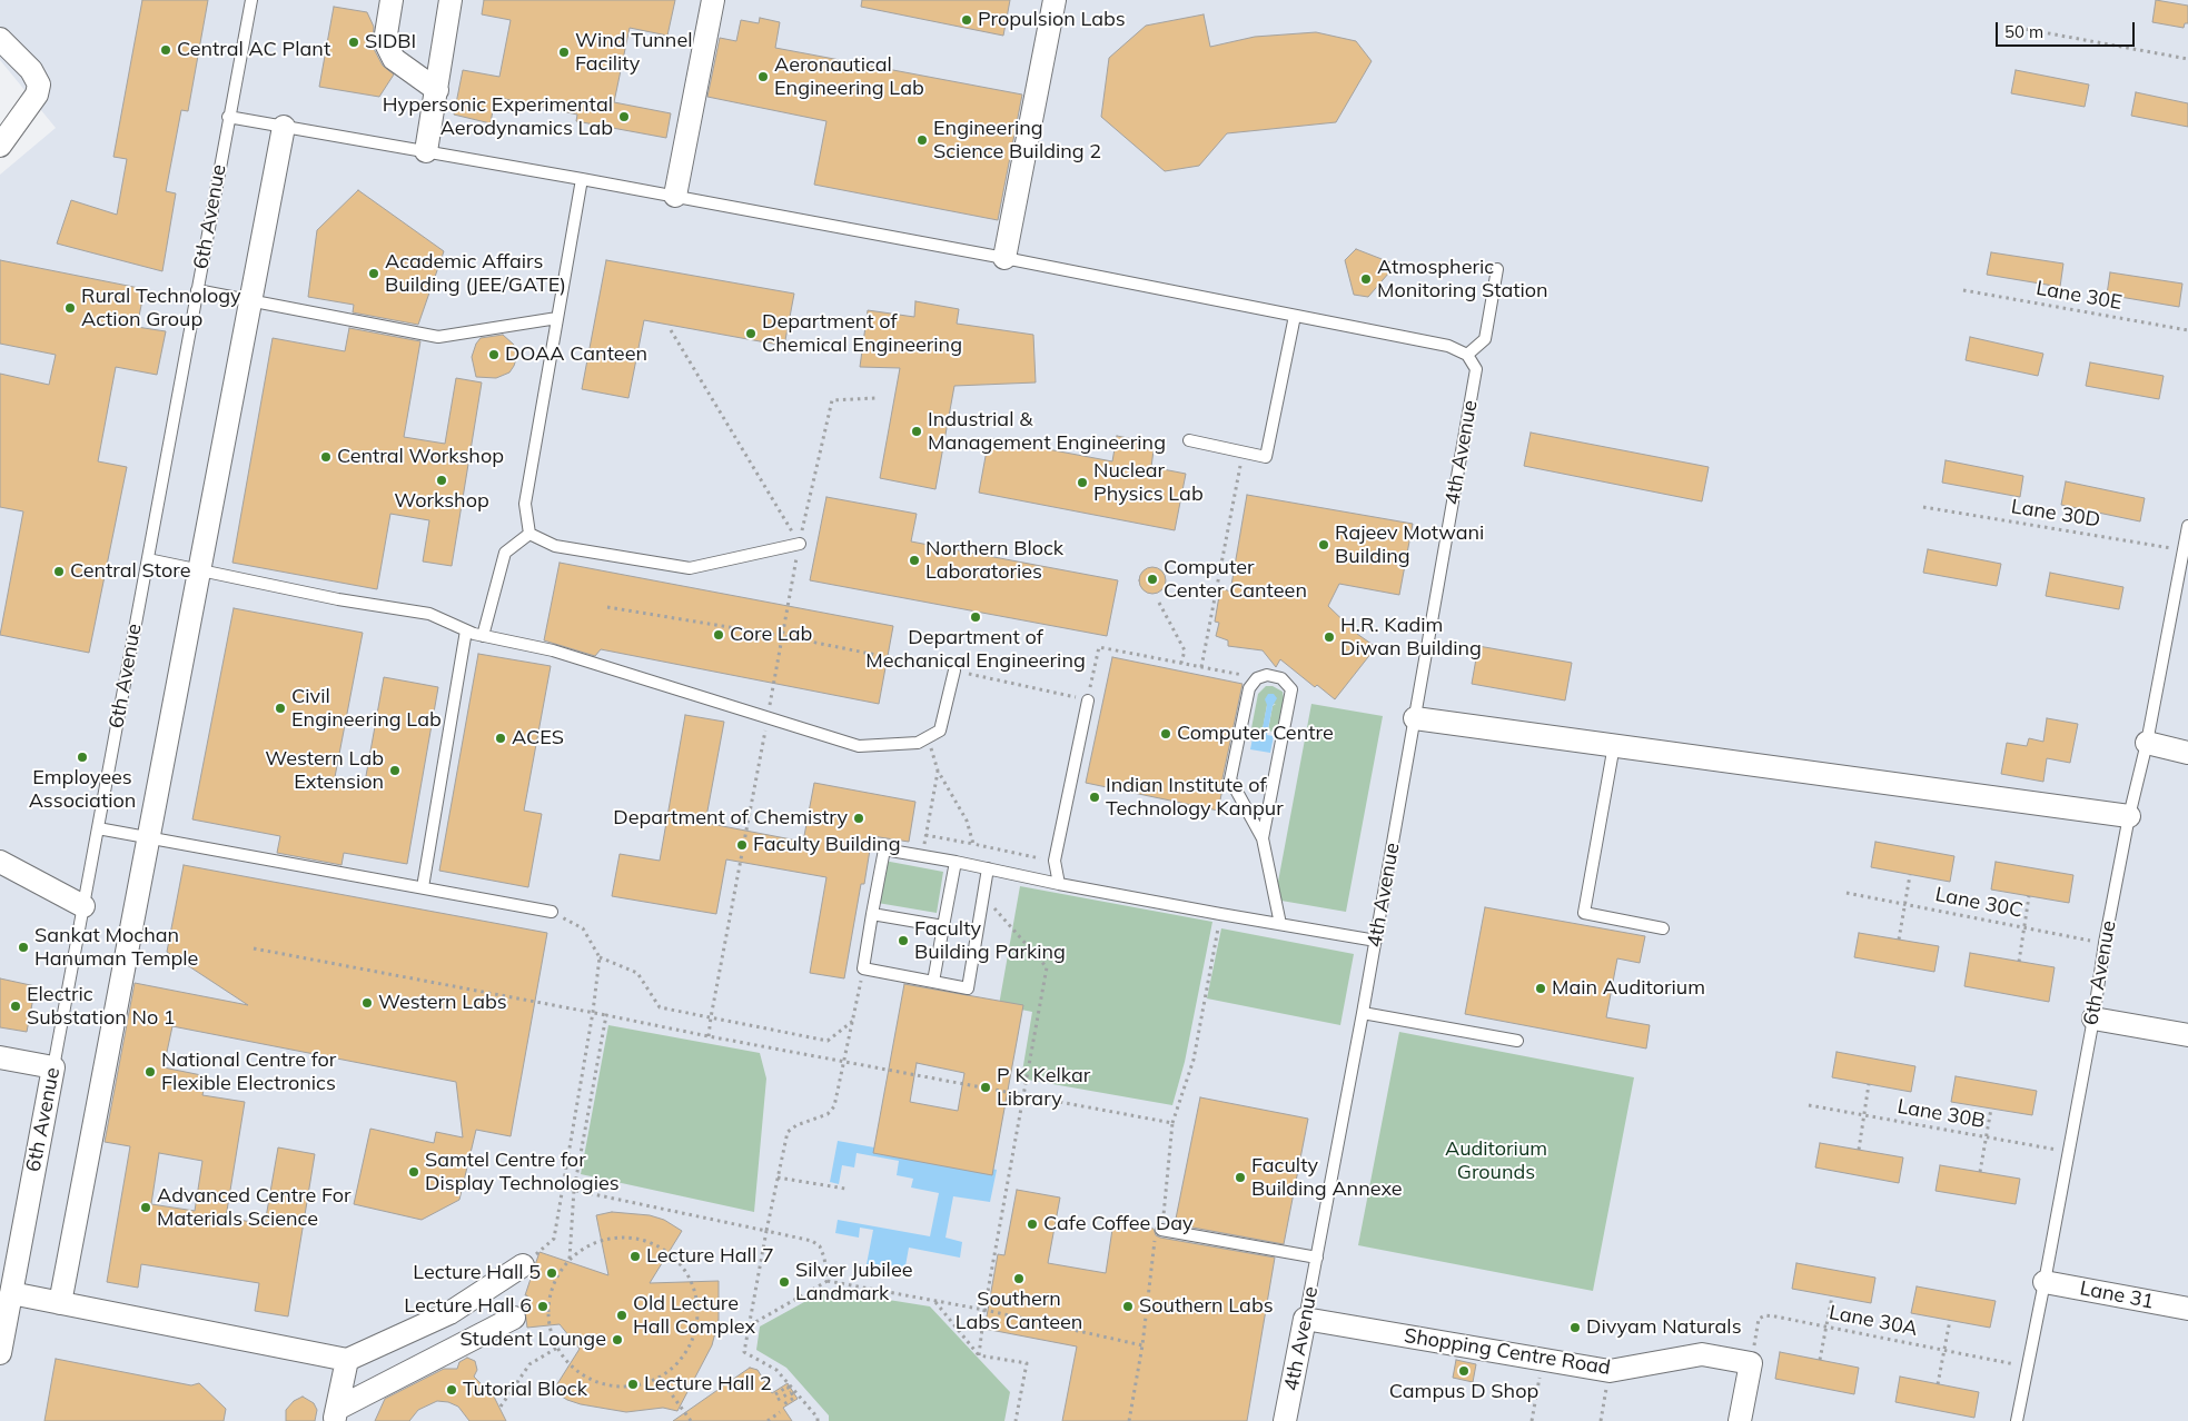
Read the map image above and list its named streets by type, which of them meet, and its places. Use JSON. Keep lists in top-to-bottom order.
{
  "streets": {
    "street": [
      "6th Avenue",
      "4th Avenue",
      "Lane 31",
      "Shopping Centre Road"
    ],
    "path": [
      "Lane 30E",
      "Lane 30D",
      "Lane 30C",
      "Lane 30B",
      "Lane 30A"
    ]
  },
  "crossings": [
    ["6th Avenue", "Lane 30D"],
    ["6th Avenue", "Lane 30C"],
    ["6th Avenue", "Lane 30B"],
    ["6th Avenue", "Lane 31"],
    ["6th Avenue", "Lane 30A"],
    ["4th Avenue", "Shopping Centre Road"],
    ["Lane 30A", "Shopping Centre Road"]
  ],
  "parks": ["Auditorium Grounds"],
  "places": [
    "Propulsion Labs",
    "SIDBI",
    "Central AC Plant",
    "Wind Tunnel Facility",
    "Aeronautical Engineering Lab",
    "Hypersonic Experimental Aerodynamics Lab",
    "Engineering Science Building 2",
    "Academic Affairs Building (JEE/GATE)",
    "Atmospheric Monitoring Station",
    "Rural Technology Action Group",
    "Department of Chemical Engineering",
    "DOAA Canteen",
    "Industrial & Management Engineering",
    "Central Workshop",
    "Workshop",
    "Nuclear Physics Lab",
    "Rajeev Motwani Building",
    "Northern Block Laboratories",
    "Central Store",
    "Computer Center Canteen",
    "Department of Mechanical Engineering",
    "Core Lab",
    "H.R. Kadim Diwan Building",
    "Civil Engineering Lab",
    "Computer Centre",
    "ACES",
    "Employees Association",
    "Western Lab Extension",
    "Indian Institute of Technology Kanpur",
    "Department of Chemistry",
    "Faculty Building",
    "Faculty Building Parking",
    "Sankat Mochan Hanuman Temple",
    "Main Auditorium",
    "Western Labs",
    "Electric Substation No 1",
    "National Centre for Flexible Electronics",
    "P K Kelkar Library",
    "Samtel Centre for Display Technologies",
    "Faculty Building Annexe",
    "Advanced Centre For Materials Science",
    "Cafe Coffee Day",
    "Lecture Hall 7",
    "Lecture Hall 5",
    "Southern Labs Canteen",
    "Silver Jubilee Landmark",
    "Lecture Hall 6",
    "Southern Labs",
    "Old Lecture Hall Complex",
    "Divyam Naturals",
    "Student Lounge",
    "Campus D Shop",
    "Lecture Hall 2",
    "Tutorial Block"
  ],
  "scale_bar": "50 m"
}
